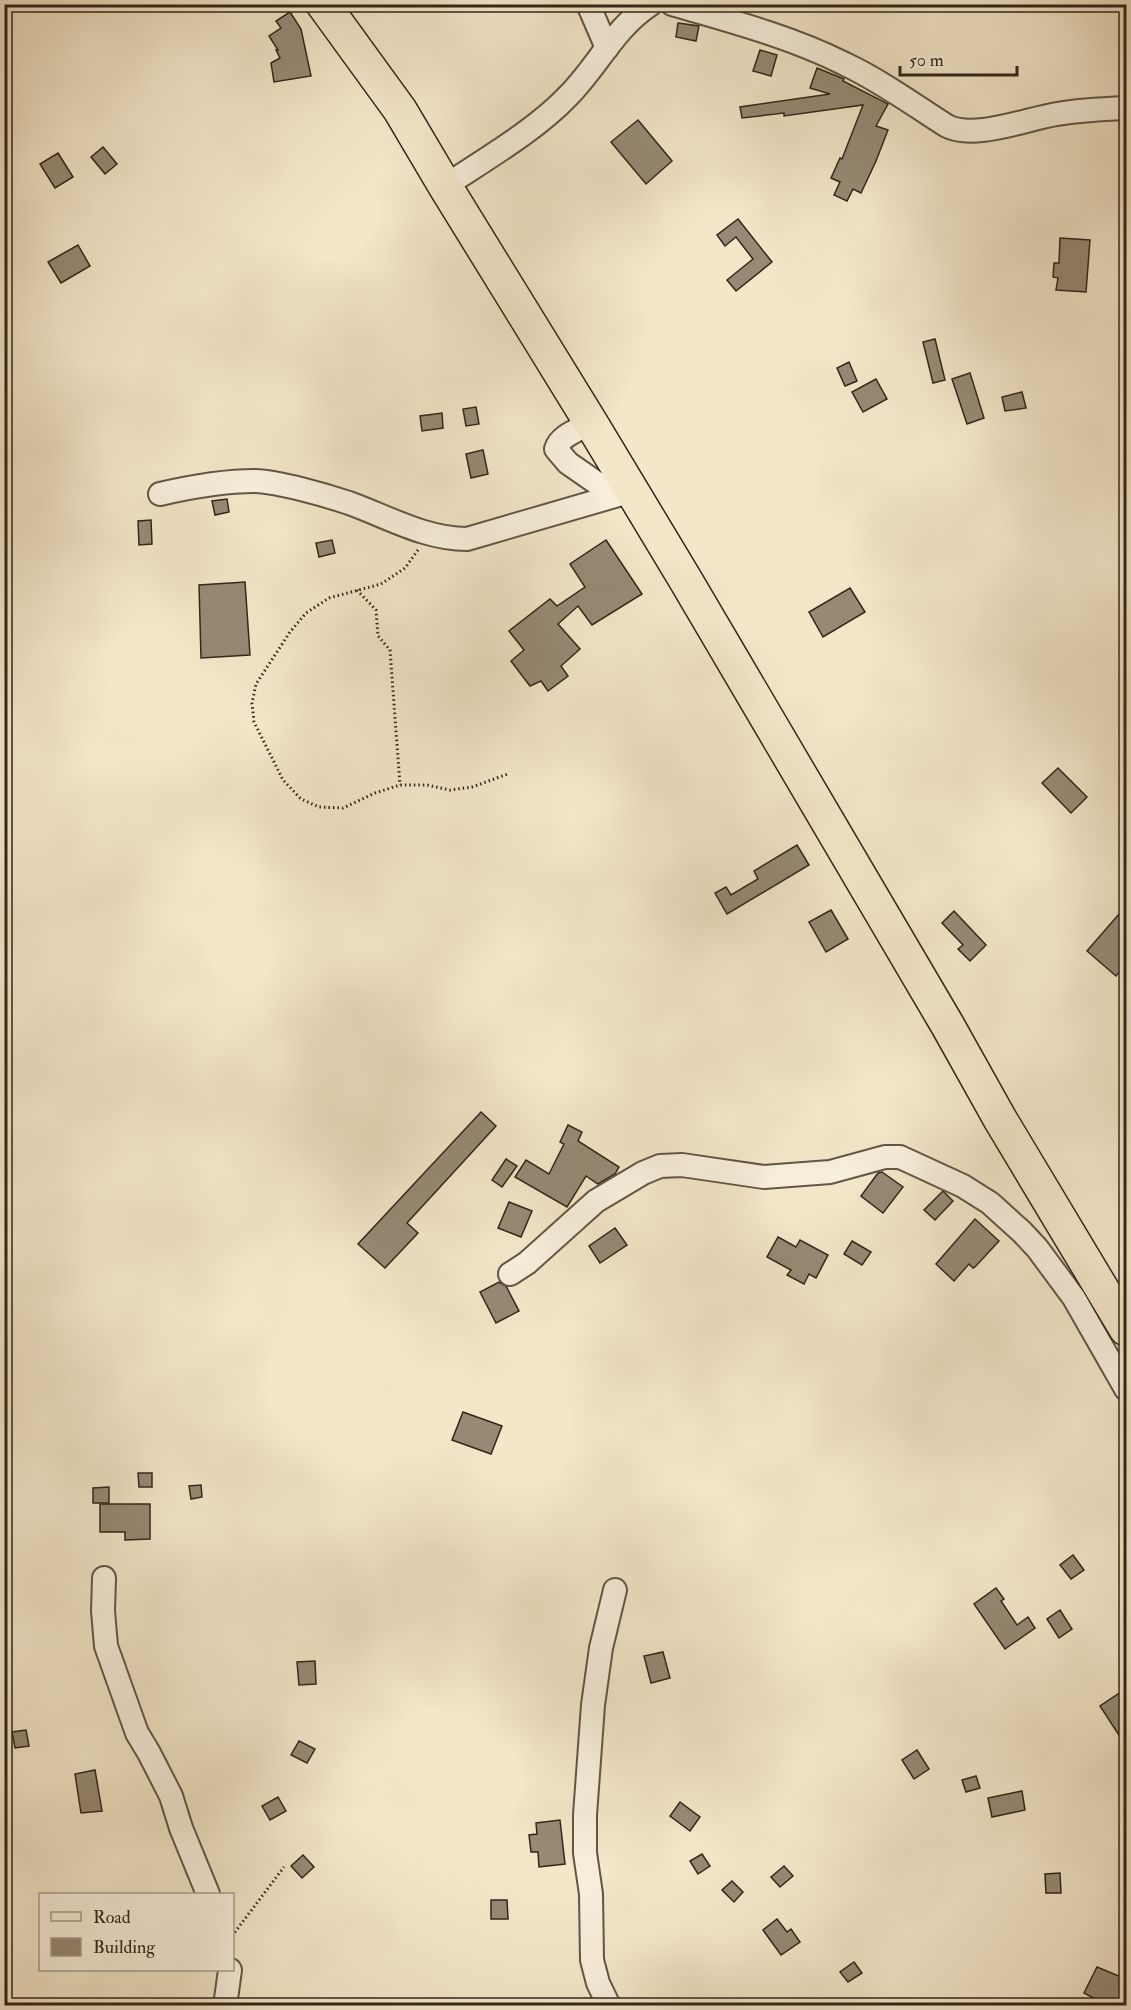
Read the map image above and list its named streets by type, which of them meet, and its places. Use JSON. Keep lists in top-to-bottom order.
{
  "legend": ["Road", "Building"],
  "scale_bar": "50 m"
}
